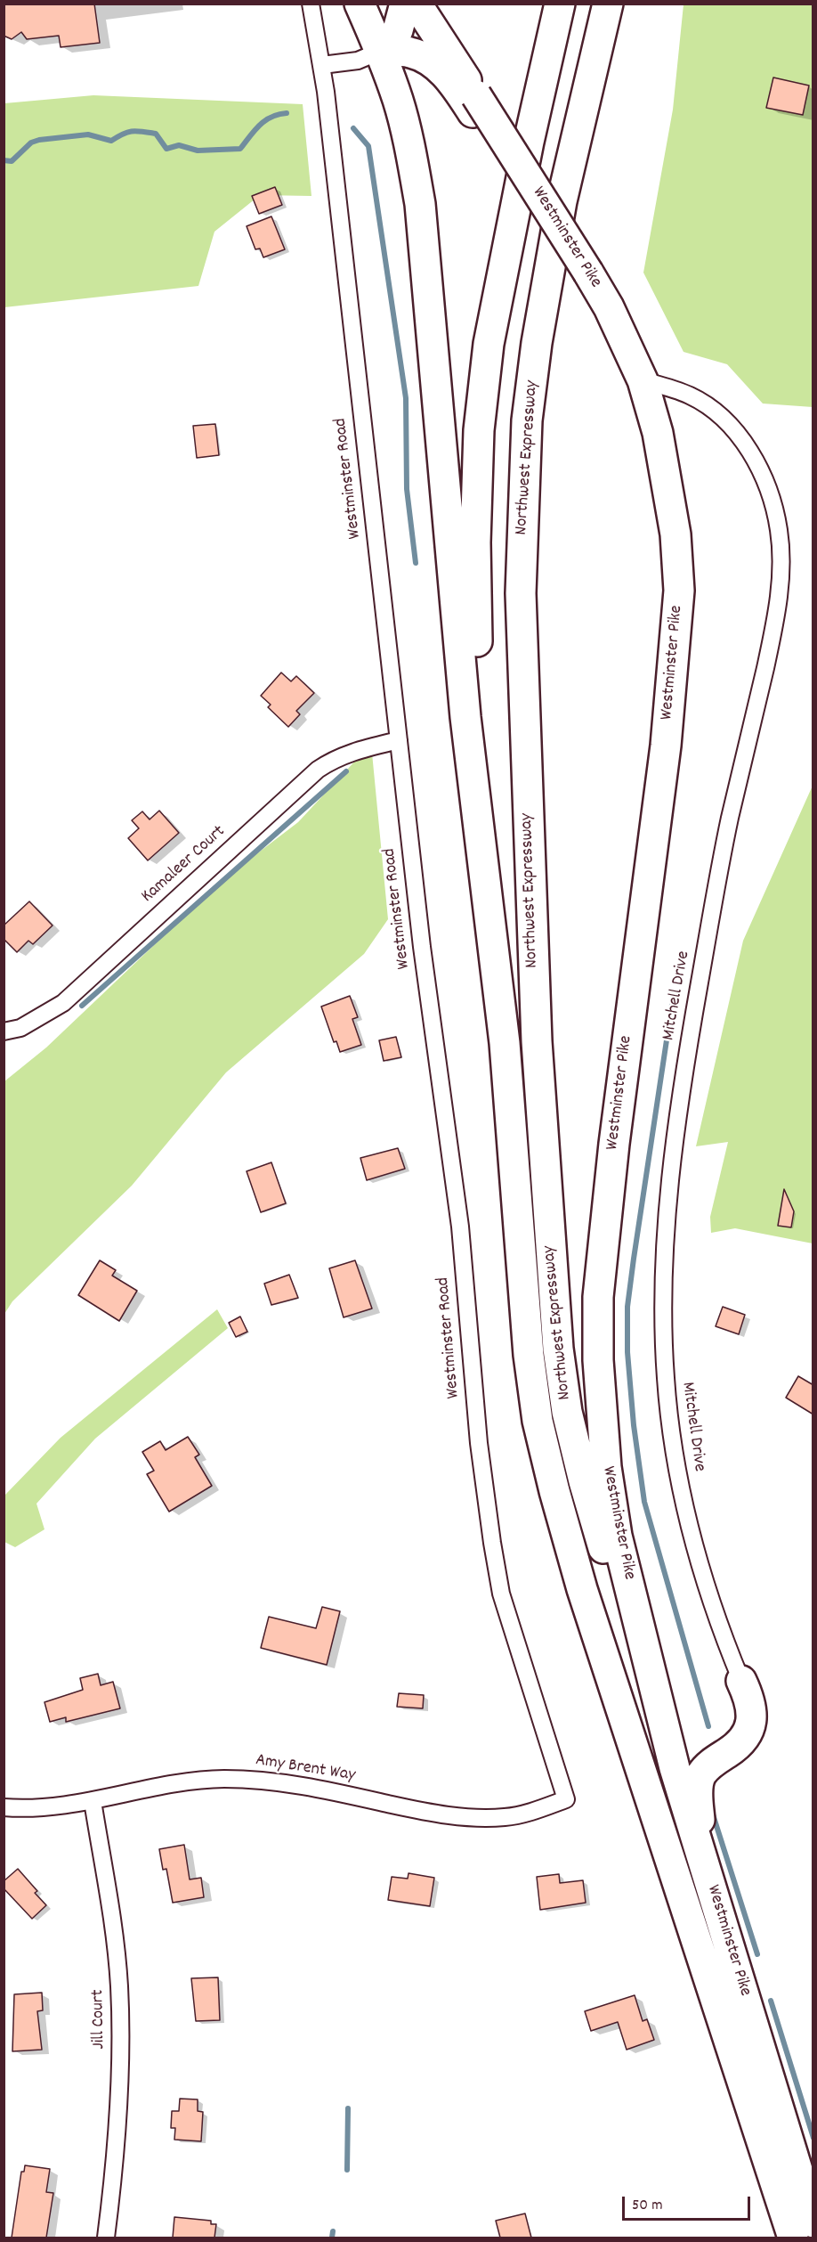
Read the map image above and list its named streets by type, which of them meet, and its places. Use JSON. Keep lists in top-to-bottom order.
{
  "streets": {
    "highway": ["Westminster Pike", "Northwest Expressway"],
    "street": [
      "Westminster Road",
      "Kamaleer Court",
      "Mitchell Drive",
      "Amy Brent Way",
      "Jill Court"
    ]
  },
  "crossings": [
    ["Westminster Pike", "Northwest Expressway"],
    ["Westminster Pike", "Mitchell Drive"],
    ["Westminster Road", "Kamaleer Court"],
    ["Westminster Road", "Amy Brent Way"],
    ["Amy Brent Way", "Jill Court"]
  ],
  "scale_bar": "50 m"
}
